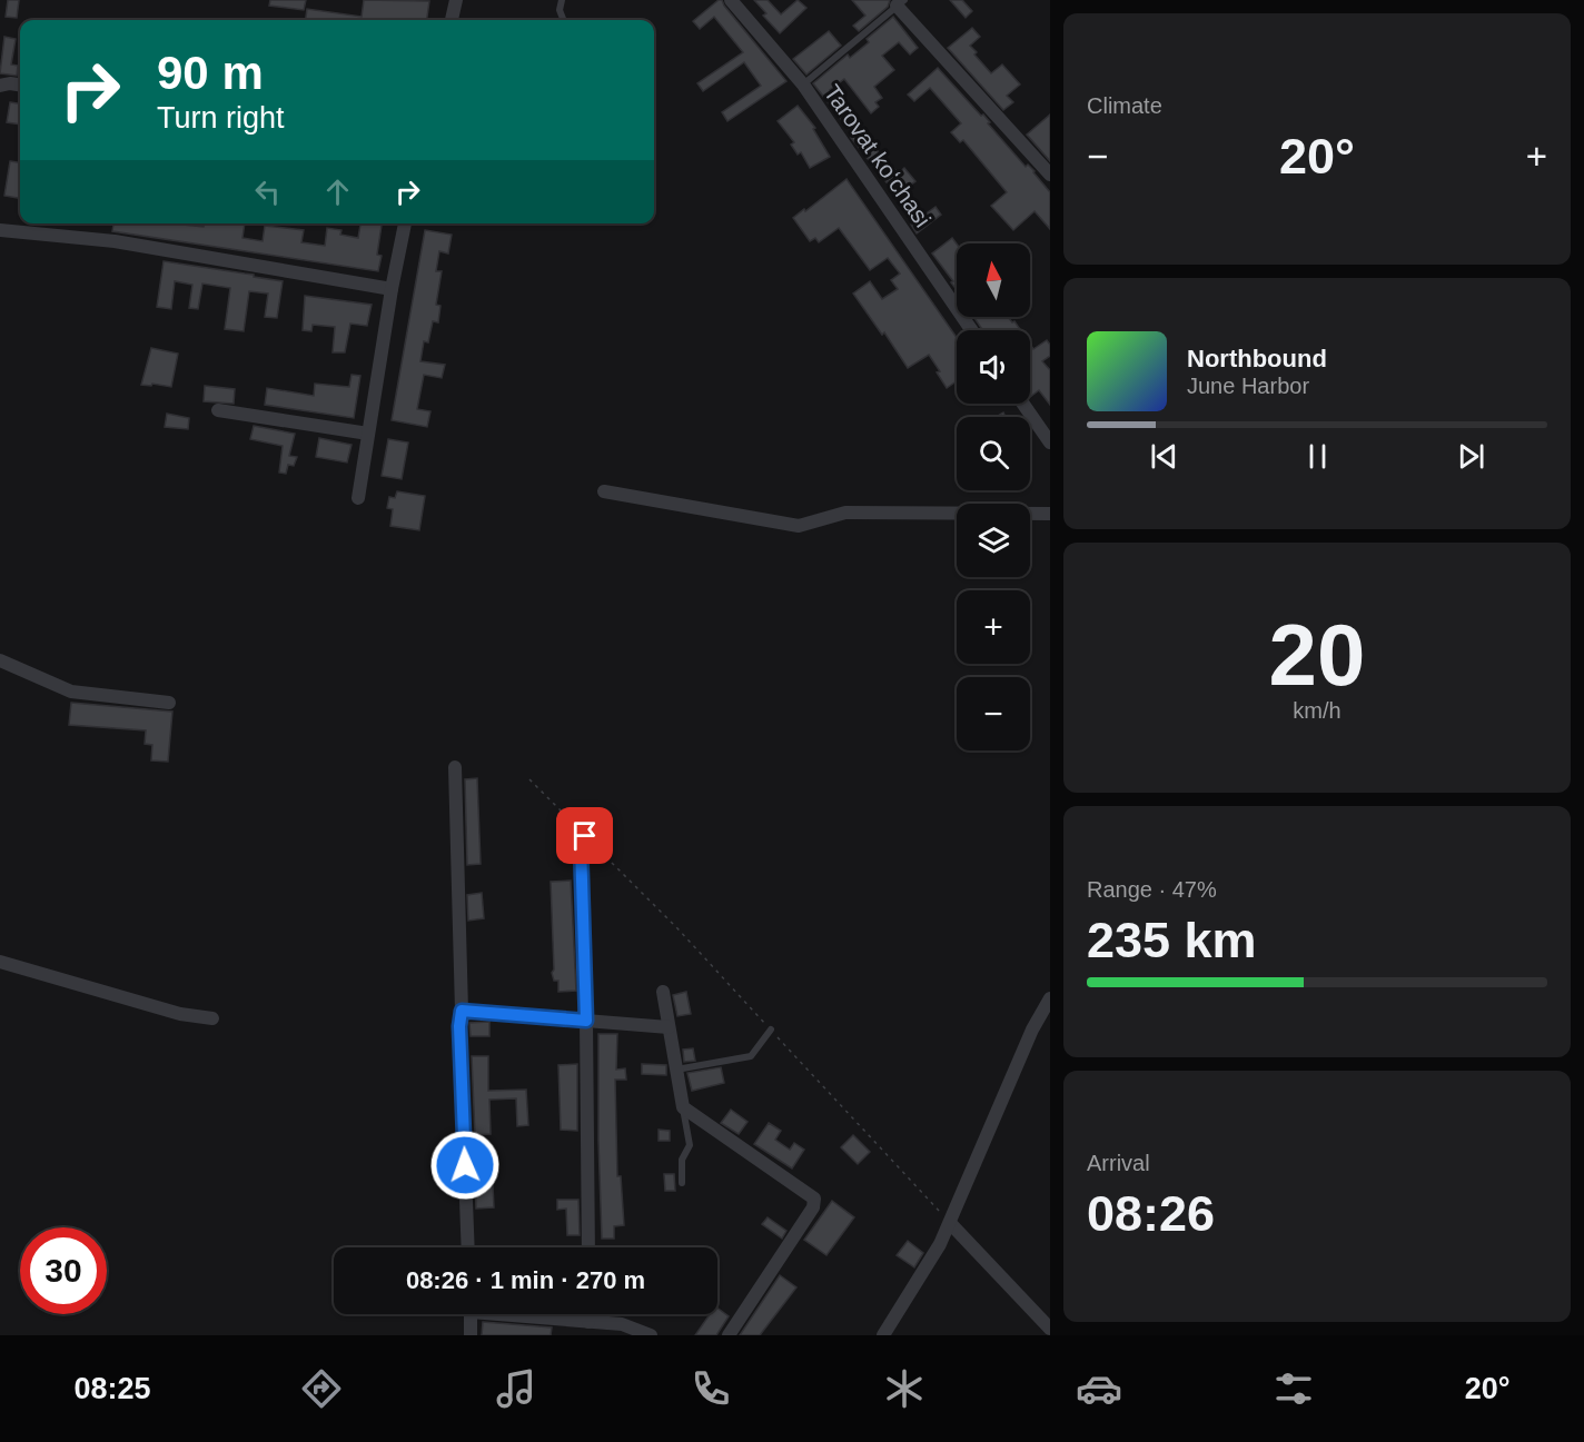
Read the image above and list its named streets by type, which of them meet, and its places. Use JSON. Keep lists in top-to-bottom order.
{
  "streets": {
    "street": ["Tarovat koʻchasi"]
  },
  "north": "top",
  "page": {
    "tile": [
      "Climate",
      ["20", "km/h"],
      ["Range · 47%", "235 km"],
      ["Arrival", "08:26"]
    ],
    "turn": ["90 m", "Turn right"],
    "heat": ["−", "20°", "+"],
    "map_buttons": ["+", "−"],
    "song": ["Northbound", "June Harbor"],
    "limit": "30",
    "trip": "08:26 · 1 min · 270 m",
    "tabs": ["08:25", "20°"]
  }
}
